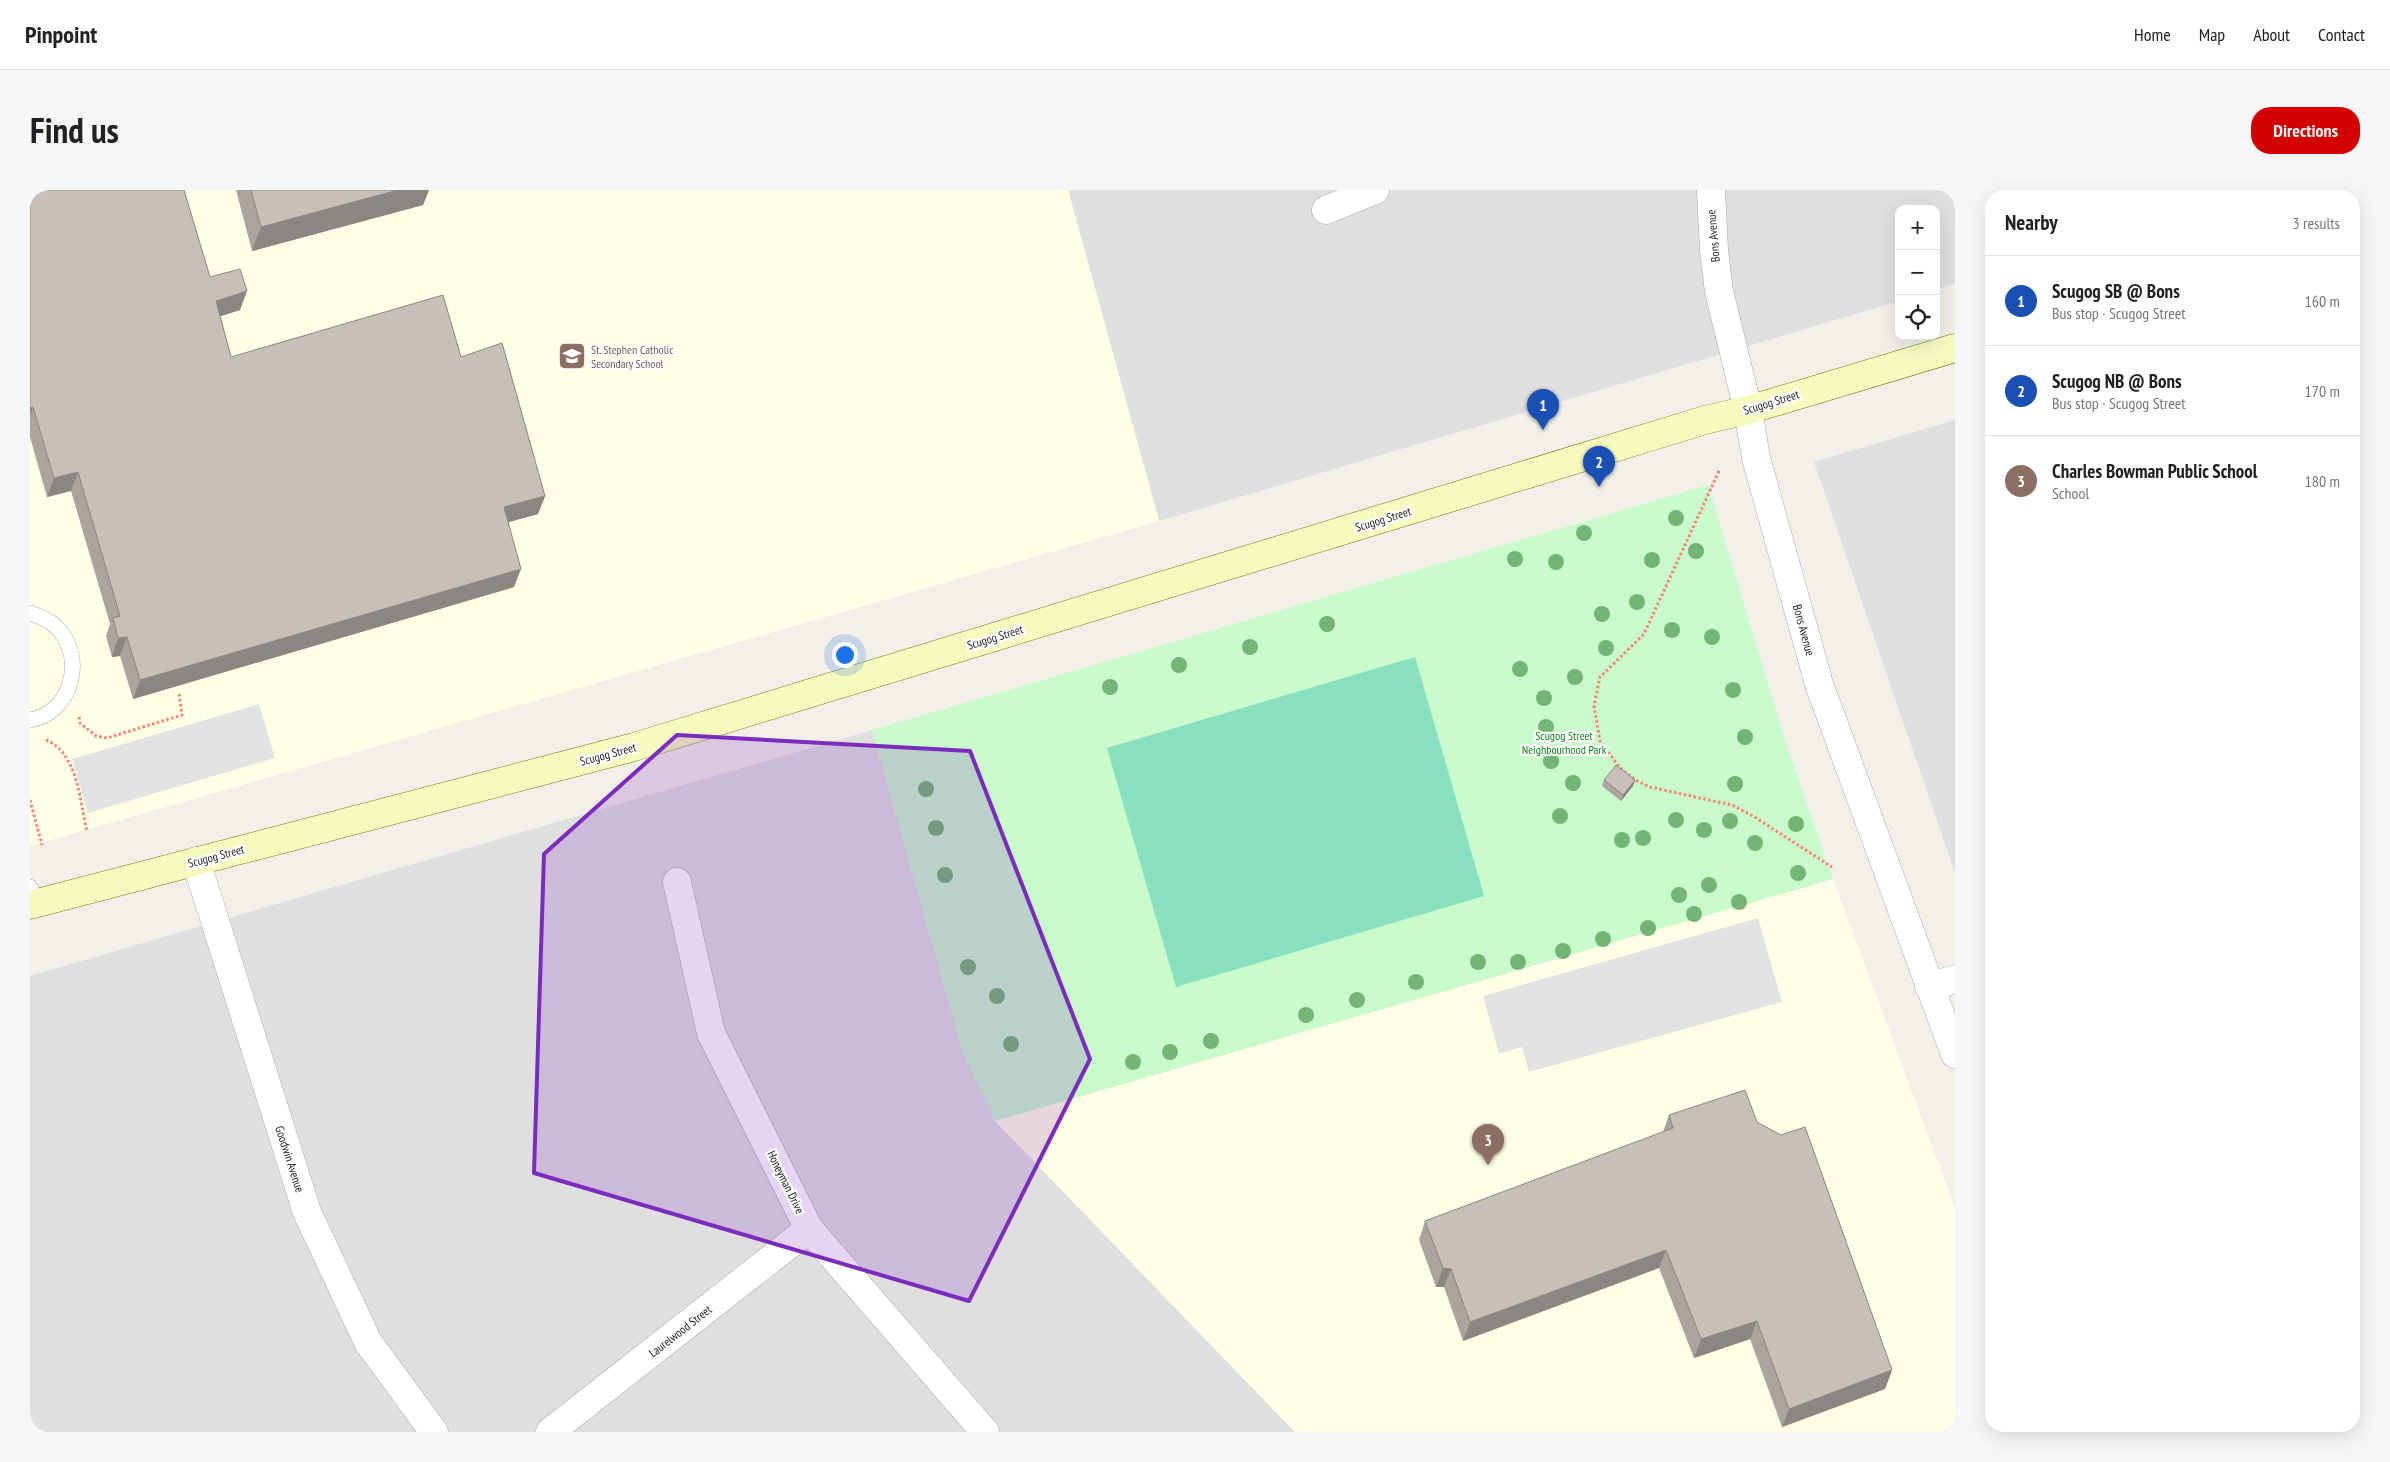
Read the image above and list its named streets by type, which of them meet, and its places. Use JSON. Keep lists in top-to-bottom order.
{
  "streets": {
    "street": [
      "Bons Avenue",
      "Scugog Street",
      "Goodwin Avenue",
      "Honeyman Drive",
      "Laurelwood Street"
    ]
  },
  "crossings": [
    ["Bons Avenue", "Scugog Street"],
    ["Scugog Street", "Goodwin Avenue"],
    ["Honeyman Drive", "Laurelwood Street"]
  ],
  "parks": ["Scugog Street Neighbourhood Park"],
  "places": {
    "school or university": ["St. Stephen Catholic Secondary School"]
  },
  "page": {
    "header": "Pinpoint",
    "nav": [
      "Home",
      "Map",
      "About",
      "Contact"
    ],
    "title": "Find us",
    "buttons": "Directions",
    "heading": ["Nearby", "3 results"],
    "map_buttons": ["+", "−"],
    "list": [
      {
        "mark": "1",
        "name": "Scugog SB @ Bons",
        "note": "Bus stop · Scugog Street",
        "value": "160 m"
      },
      {
        "mark": "2",
        "name": "Scugog NB @ Bons",
        "note": "Bus stop · Scugog Street",
        "value": "170 m"
      },
      {
        "mark": "3",
        "name": "Charles Bowman Public School",
        "note": "School",
        "value": "180 m"
      }
    ],
    "pins": ["1", "2", "3"]
  }
}
